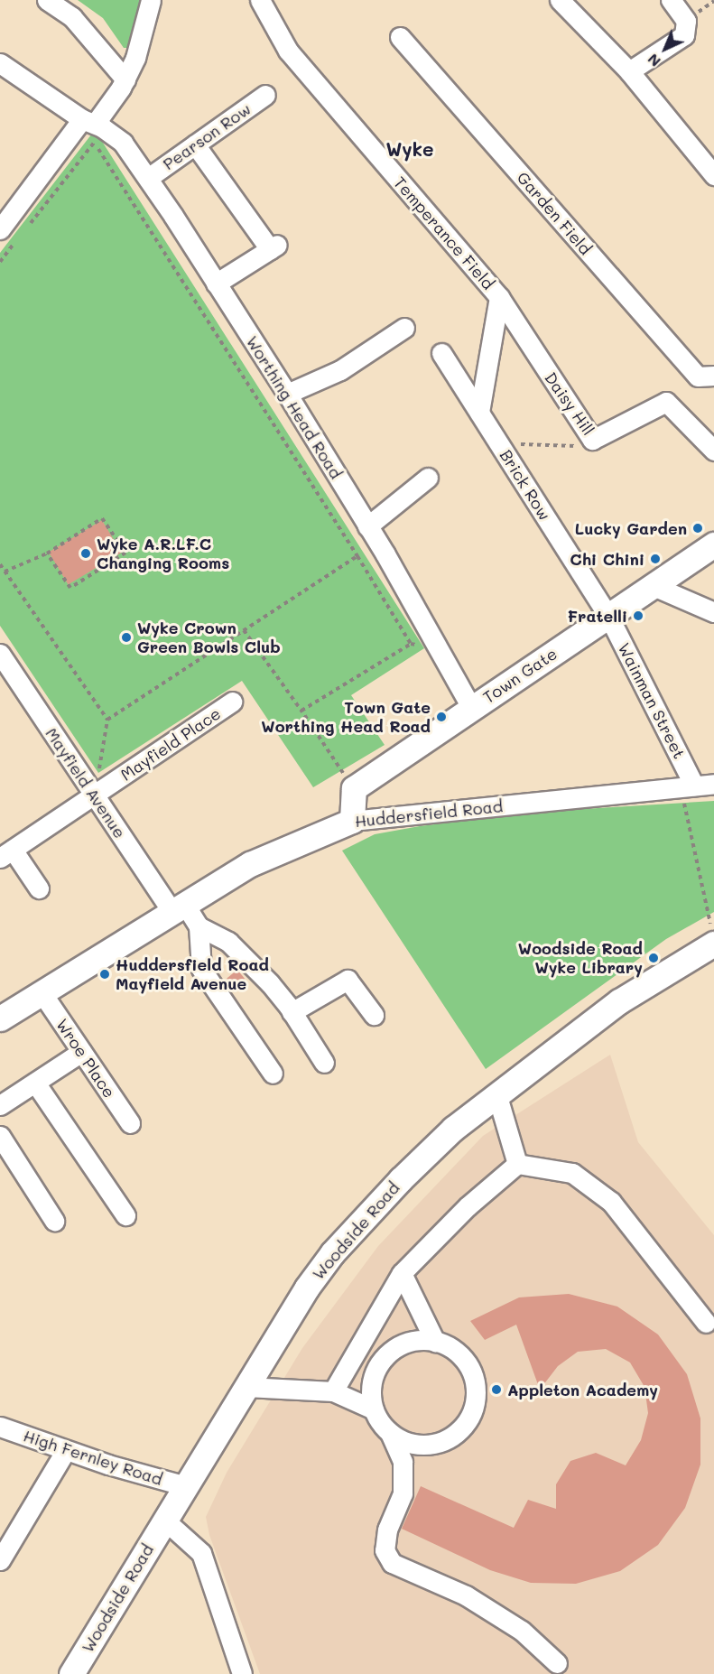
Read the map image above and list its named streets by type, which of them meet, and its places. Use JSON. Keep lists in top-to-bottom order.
{
  "streets": {
    "main road": ["Town Gate", "Huddersfield Road", "Woodside Road"],
    "street": [
      "Pearson Row",
      "Garden Field",
      "Temperance Field",
      "Daisy Hill",
      "Worthing Head Road",
      "Brick Row",
      "Wainman Street",
      "Mayfield Place",
      "Mayfield Avenue",
      "Wroe Place",
      "High Fernley Road"
    ]
  },
  "crossings": [
    ["Pearson Row", "Worthing Head Road"],
    ["Temperance Field", "Daisy Hill"],
    ["Temperance Field", "Brick Row"],
    ["Worthing Head Road", "Town Gate"],
    ["Brick Row", "Town Gate"],
    ["Brick Row", "Wainman Street"],
    ["Town Gate", "Wainman Street"],
    ["Wainman Street", "Huddersfield Road"],
    ["Mayfield Place", "Mayfield Avenue"],
    ["Mayfield Avenue", "Huddersfield Road"],
    ["Huddersfield Road", "Wroe Place"],
    ["Woodside Road", "High Fernley Road"]
  ],
  "districts": ["Wyke"],
  "places": [
    "Lucky Garden",
    "Wyke A.R.LF.C Changing Rooms",
    "Chi Chini",
    "Fratelli",
    "Wyke Crown Green Bowls Club",
    "Town Gate Worthing Head Road",
    "Woodside Road Wyke Library",
    "Huddersfield Road Mayfield Avenue",
    "Appleton Academy"
  ],
  "north": "bottom left"
}
